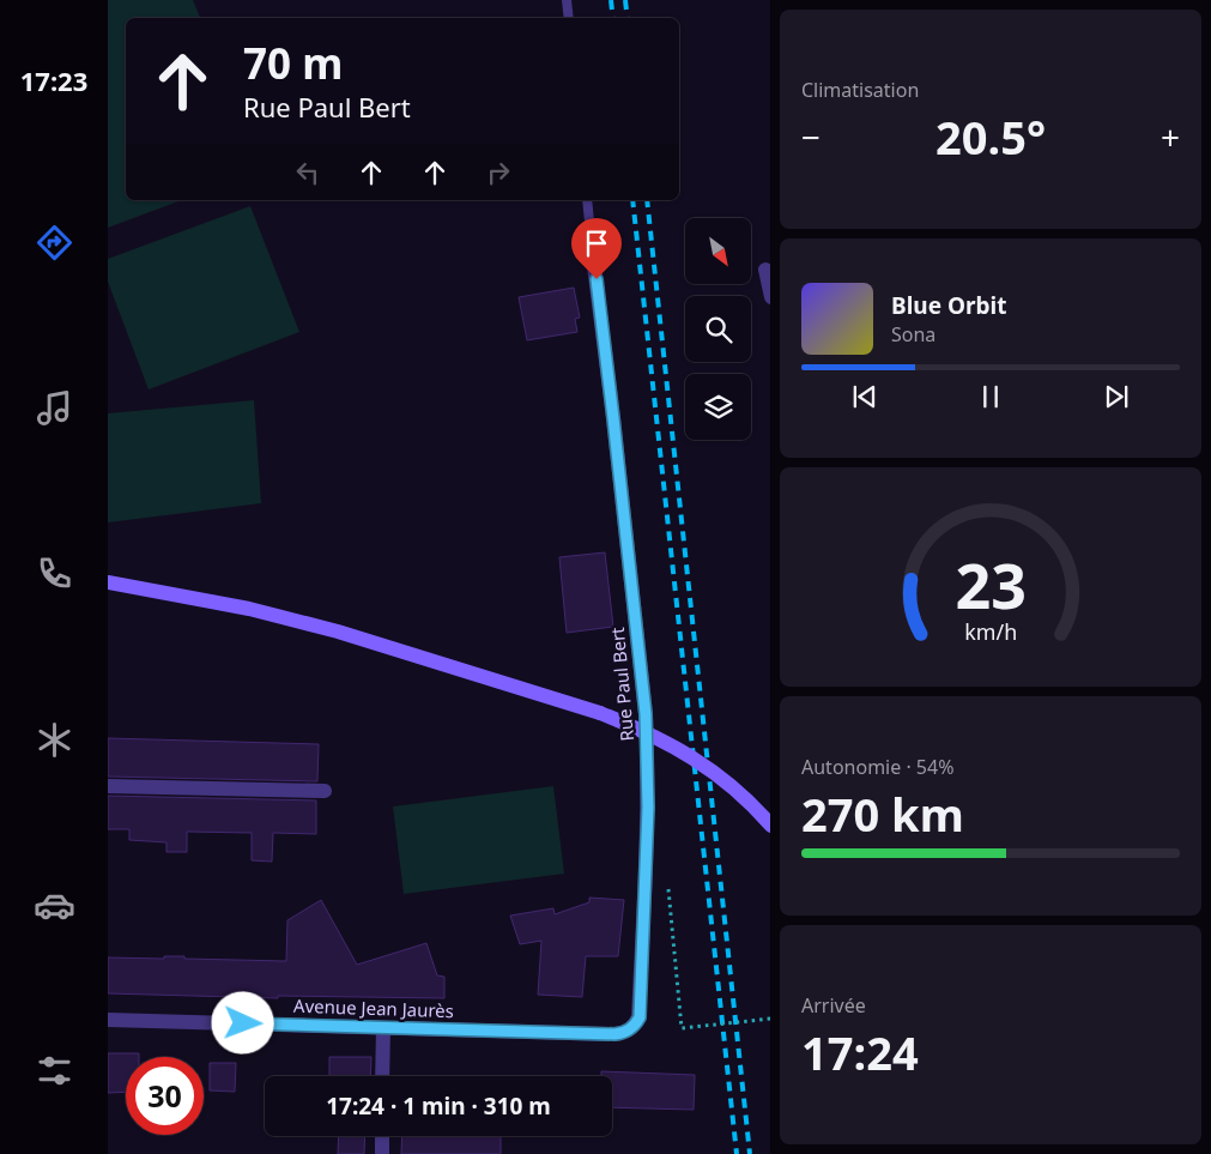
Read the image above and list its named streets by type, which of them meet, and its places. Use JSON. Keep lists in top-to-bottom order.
{
  "streets": {
    "street": ["Rue Paul Bert", "Avenue Jean Jaurès"]
  },
  "crossings": [
    ["Rue Paul Bert", "Avenue Jean Jaurès"]
  ],
  "north": "bottom right",
  "page": {
    "tabs": "17:23",
    "tile": [
      "Climatisation",
      ["Autonomie · 54%", "270 km"],
      ["Arrivée", "17:24"]
    ],
    "turn": ["70 m", "Rue Paul Bert"],
    "heat": ["−", "20.5°", "+"],
    "song": ["Blue Orbit", "Sona"],
    "limit": "30",
    "trip": "17:24 · 1 min · 310 m",
    "gauge": ["23", "km/h"]
  }
}
